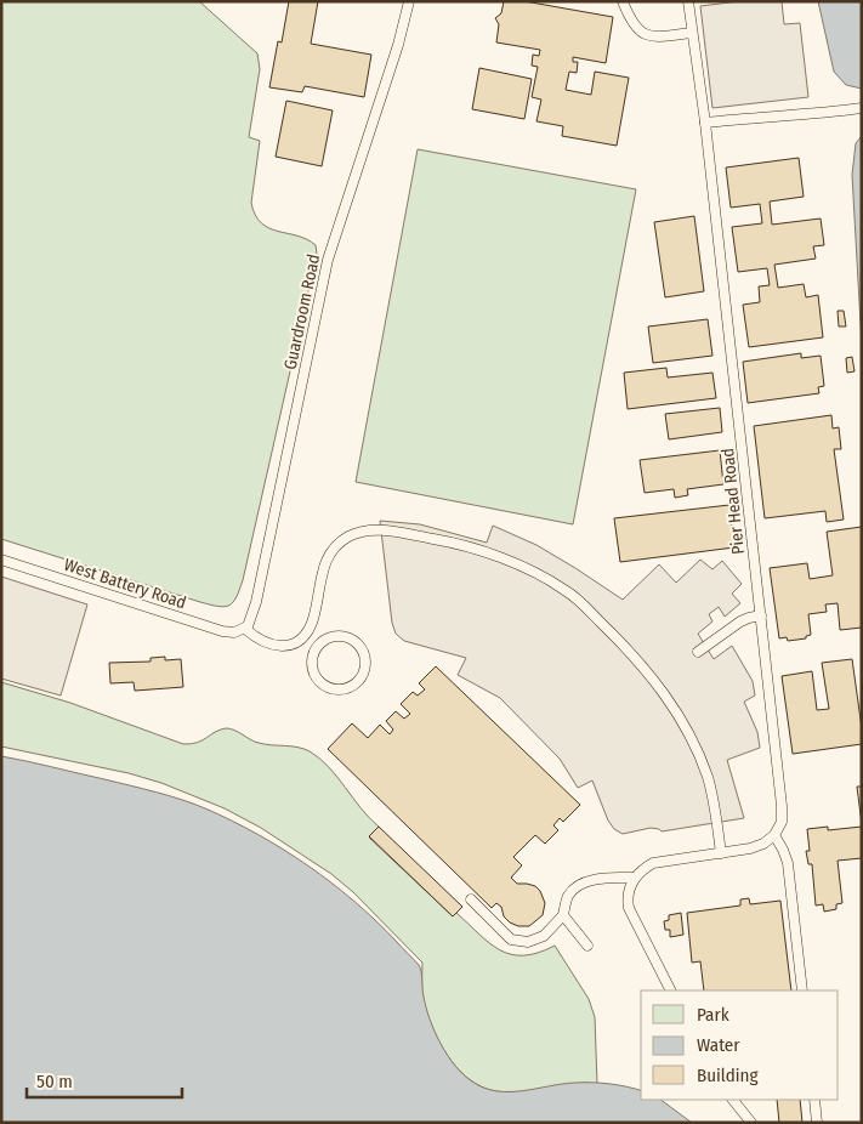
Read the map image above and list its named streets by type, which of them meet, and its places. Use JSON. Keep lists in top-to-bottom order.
{
  "streets": {
    "lane": ["Guardroom Road", "Pier Head Road", "West Battery Road"]
  },
  "crossings": [
    ["Guardroom Road", "West Battery Road"]
  ],
  "legend": ["Park", "Water", "Building"],
  "scale_bar": "50 m"
}
